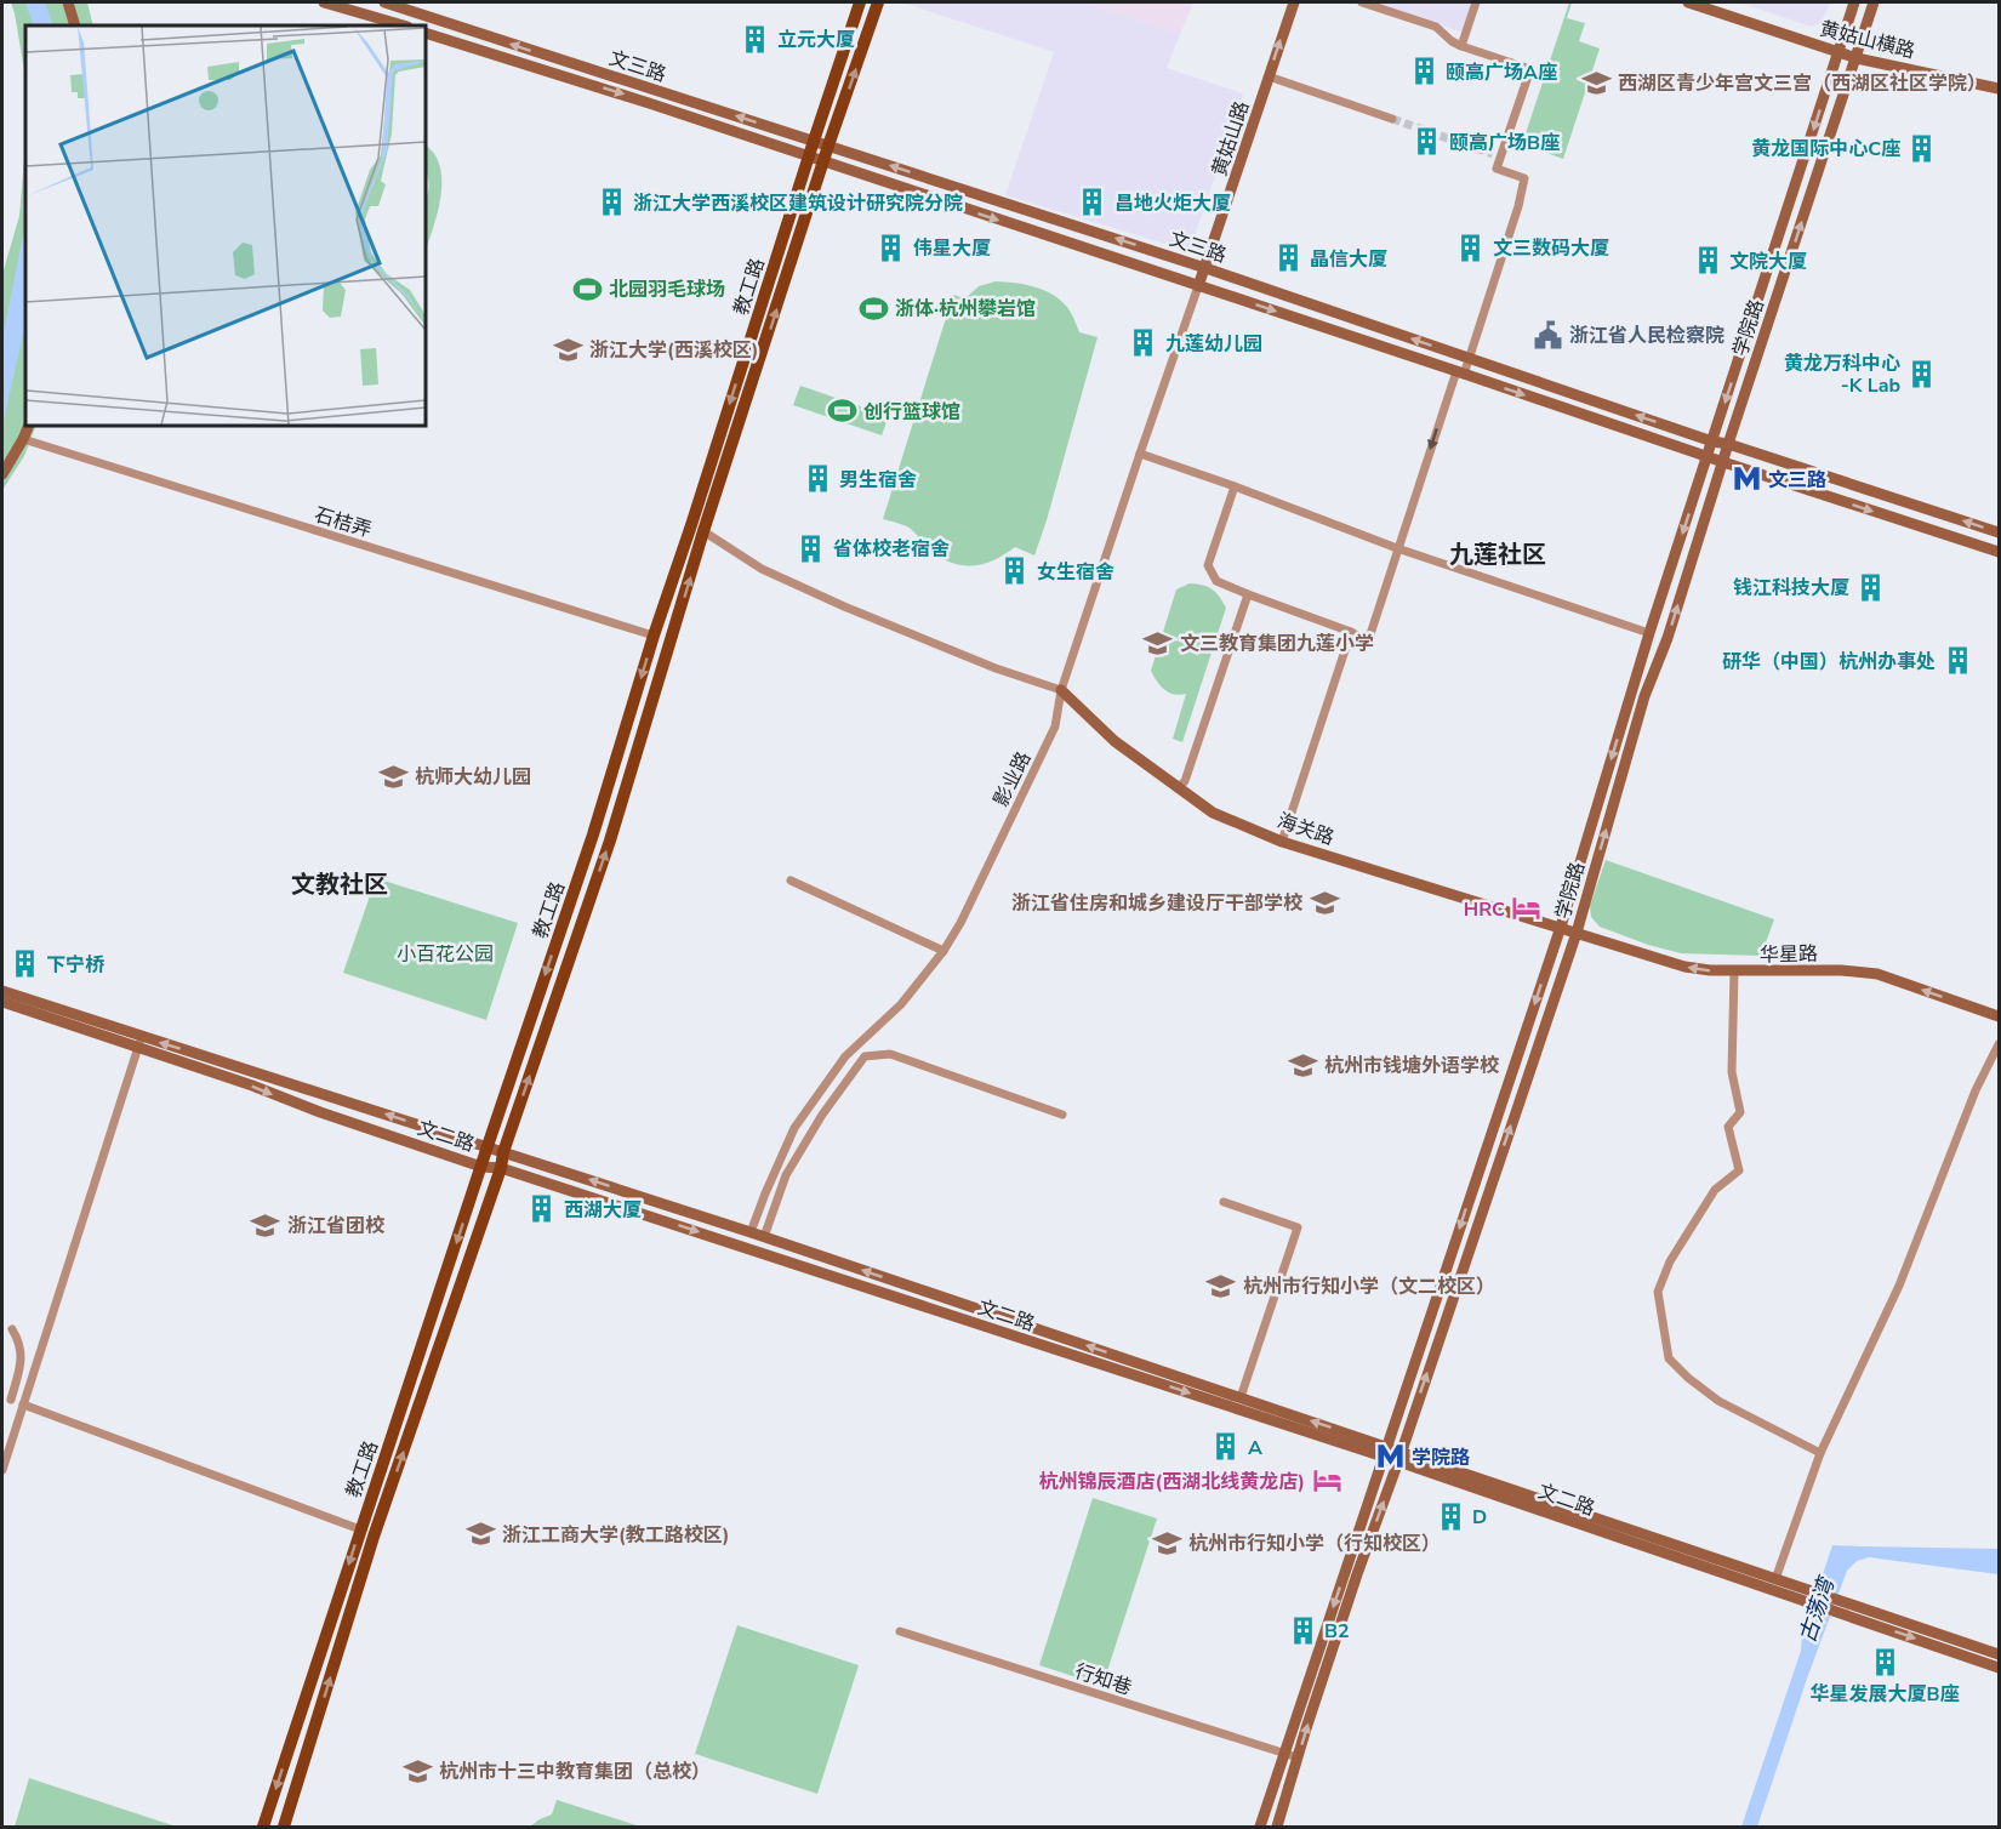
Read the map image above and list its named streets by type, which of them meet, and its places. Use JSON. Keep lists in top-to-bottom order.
{
  "streets": {
    "main road": [
      "黄姑山横路",
      "文三路",
      "黄姑山路",
      "教工路",
      "学院路",
      "海关路",
      "华星路",
      "文二路"
    ],
    "street": ["石桔弄", "影业路", "行知巷"]
  },
  "crossings": [
    ["黄姑山横路", "学院路"],
    ["文三路", "黄姑山路"],
    ["文三路", "教工路"],
    ["文三路", "学院路"],
    ["文三路", "影业路"],
    ["黄姑山路", "影业路"],
    ["教工路", "石桔弄"],
    ["教工路", "文二路"],
    ["学院路", "海关路"],
    ["学院路", "华星路"],
    ["学院路", "文二路"],
    ["学院路", "行知巷"],
    ["影业路", "海关路"],
    ["影业路", "文二路"],
    ["海关路", "华星路"]
  ],
  "one_way": ["华星路"],
  "districts": ["九莲社区", "文教社区"],
  "water": ["古荡湾"],
  "parks": ["小百花公园"],
  "places": {
    "building": [
      "立元大厦",
      "颐高广场A座",
      "颐高广场B座",
      "黄龙国际中心C座",
      "浙江大学西溪校区建筑设计研究院分院",
      "昌地火炬大厦",
      "伟星大厦",
      "文三数码大厦",
      "晶信大厦",
      "文院大厦",
      "九莲幼儿园",
      "黄龙万科中心 -K Lab",
      "男生宿舍",
      "省体校老宿舍",
      "女生宿舍",
      "钱江科技大厦",
      "研华（中国）杭州办事处",
      "下宁桥",
      "西湖大厦",
      "A",
      "D",
      "B2",
      "华星发展大厦B座"
    ],
    "school or university": [
      "西湖区青少年宫文三宫（西湖区社区学院）",
      "浙江大学(西溪校区)",
      "文三教育集团九莲小学",
      "杭师大幼儿园",
      "浙江省住房和城乡建设厅干部学校",
      "杭州市钱塘外语学校",
      "浙江省团校",
      "杭州市行知小学（文二校区）",
      "浙江工商大学(教工路校区)",
      "杭州市行知小学（行知校区）",
      "杭州市十三中教育集团（总校）"
    ],
    "sports": ["北园羽毛球场", "浙体·杭州攀岩馆", "创行篮球馆"],
    "public building": ["浙江省人民检察院"],
    "metro station": ["文三路", "学院路"],
    "hotel": ["HRC", "杭州锦辰酒店(西湖北线黄龙店)"]
  }
}
